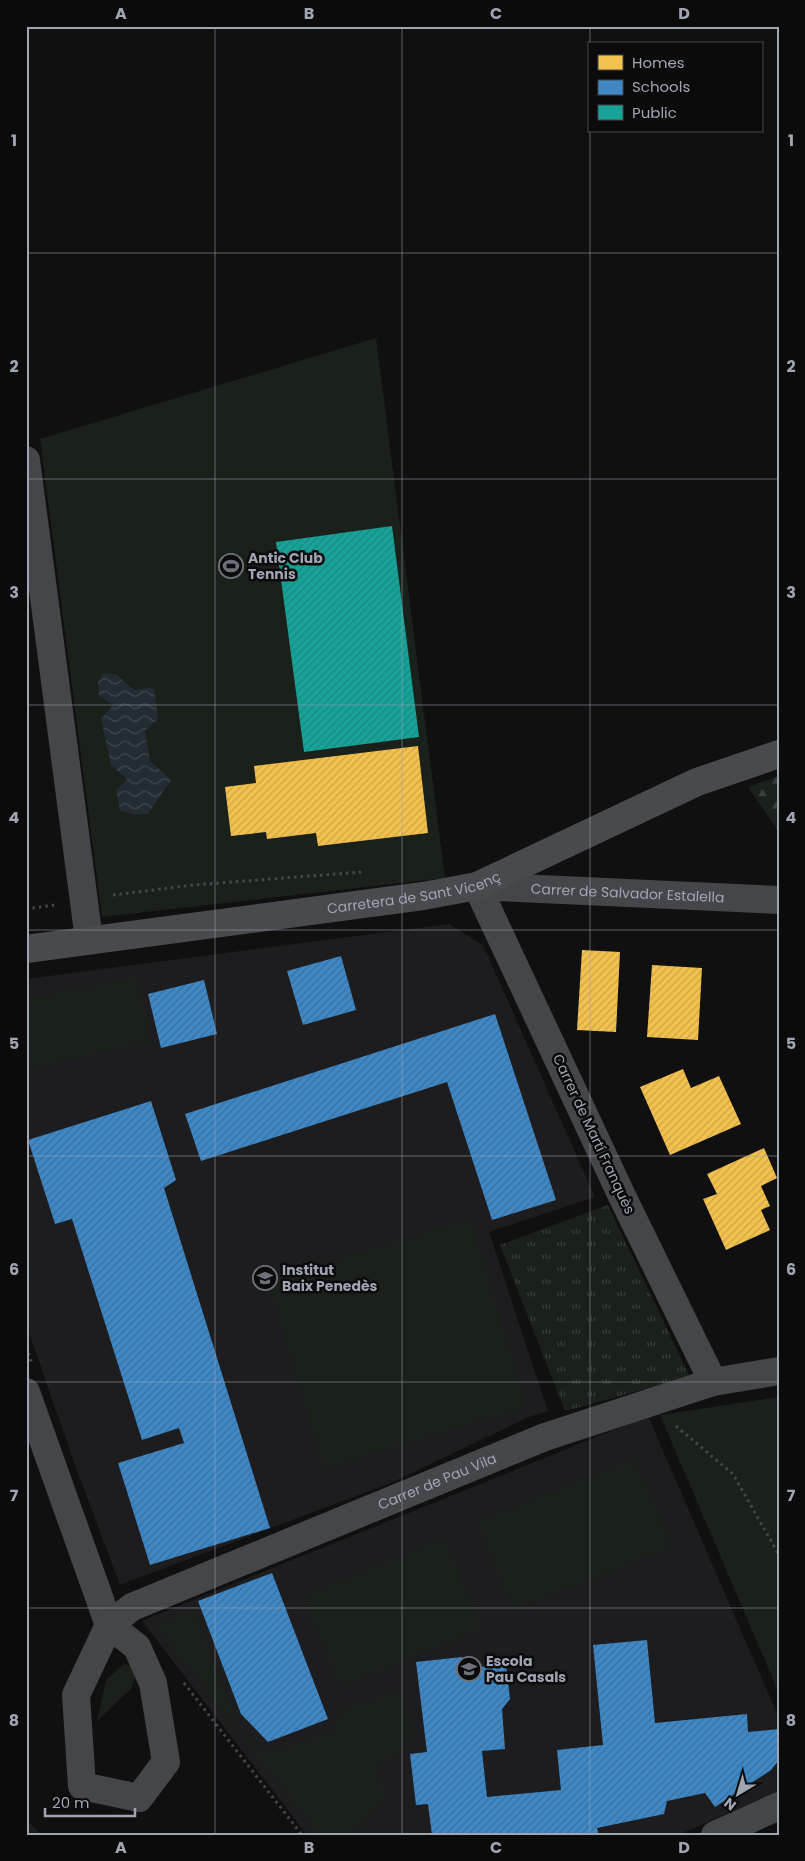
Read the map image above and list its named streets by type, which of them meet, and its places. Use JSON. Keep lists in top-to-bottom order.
{
  "streets": {
    "street": [
      "Carretera de Sant Vicenç",
      "Carrer de Salvador Estalella",
      "Carrer de Martí Franquès",
      "Carrer de Pau Vila"
    ]
  },
  "crossings": [
    ["Carretera de Sant Vicenç", "Carrer de Salvador Estalella"],
    ["Carretera de Sant Vicenç", "Carrer de Martí Franquès"],
    ["Carrer de Salvador Estalella", "Carrer de Martí Franquès"],
    ["Carrer de Martí Franquès", "Carrer de Pau Vila"]
  ],
  "places": {
    "sports": ["Antic Club Tennis"],
    "school or university": ["Institut Baix Penedès", "Escola Pau Casals"]
  },
  "legend": ["Homes", "Schools", "Public"],
  "scale_bar": "20 m",
  "north": "bottom left",
  "grid": {
    "columns": [
      "A",
      "B",
      "C",
      "D"
    ],
    "rows": [
      "1",
      "2",
      "3",
      "4",
      "5",
      "6",
      "7",
      "8"
    ]
  }
}
